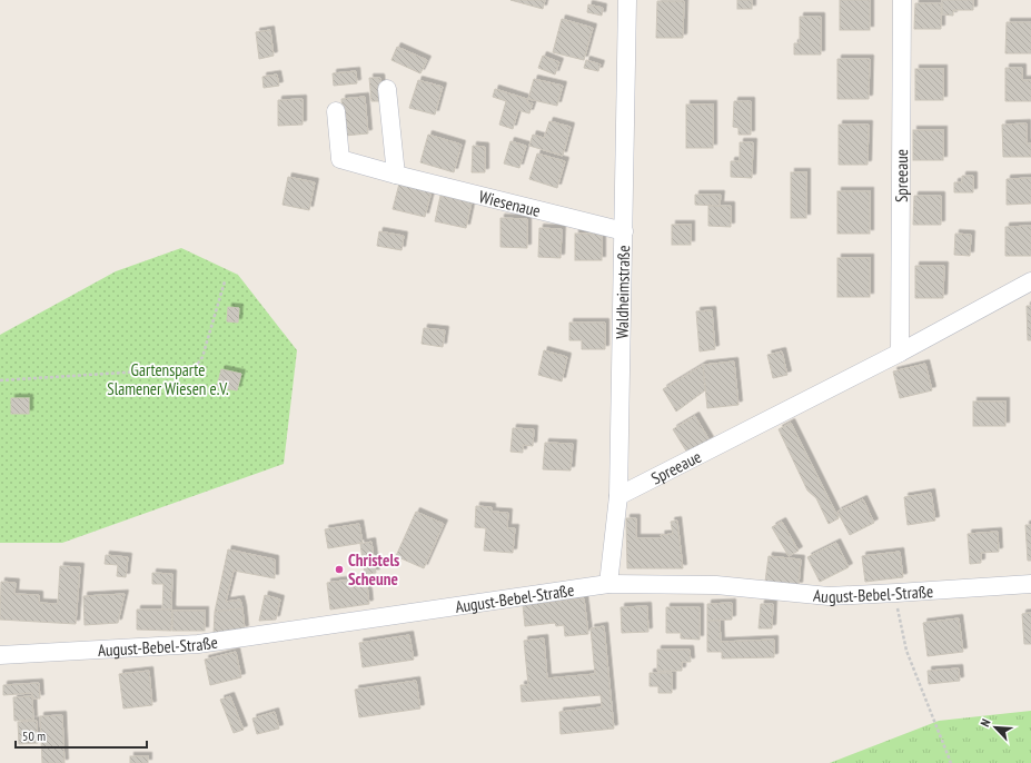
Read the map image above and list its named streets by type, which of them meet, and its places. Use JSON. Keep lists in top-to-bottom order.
{
  "streets": {
    "street": [
      "Spreeaue",
      "Wiesenaue",
      "Waldheimstraße",
      "August-Bebel-Straße"
    ]
  },
  "crossings": [
    ["Spreeaue", "Waldheimstraße"],
    ["Wiesenaue", "Waldheimstraße"],
    ["Waldheimstraße", "August-Bebel-Straße"]
  ],
  "parks": ["Gartensparte Slamener Wiesen e.V."],
  "places": ["Christels Scheune"],
  "scale_bar": "50 m",
  "north": "top left"
}
